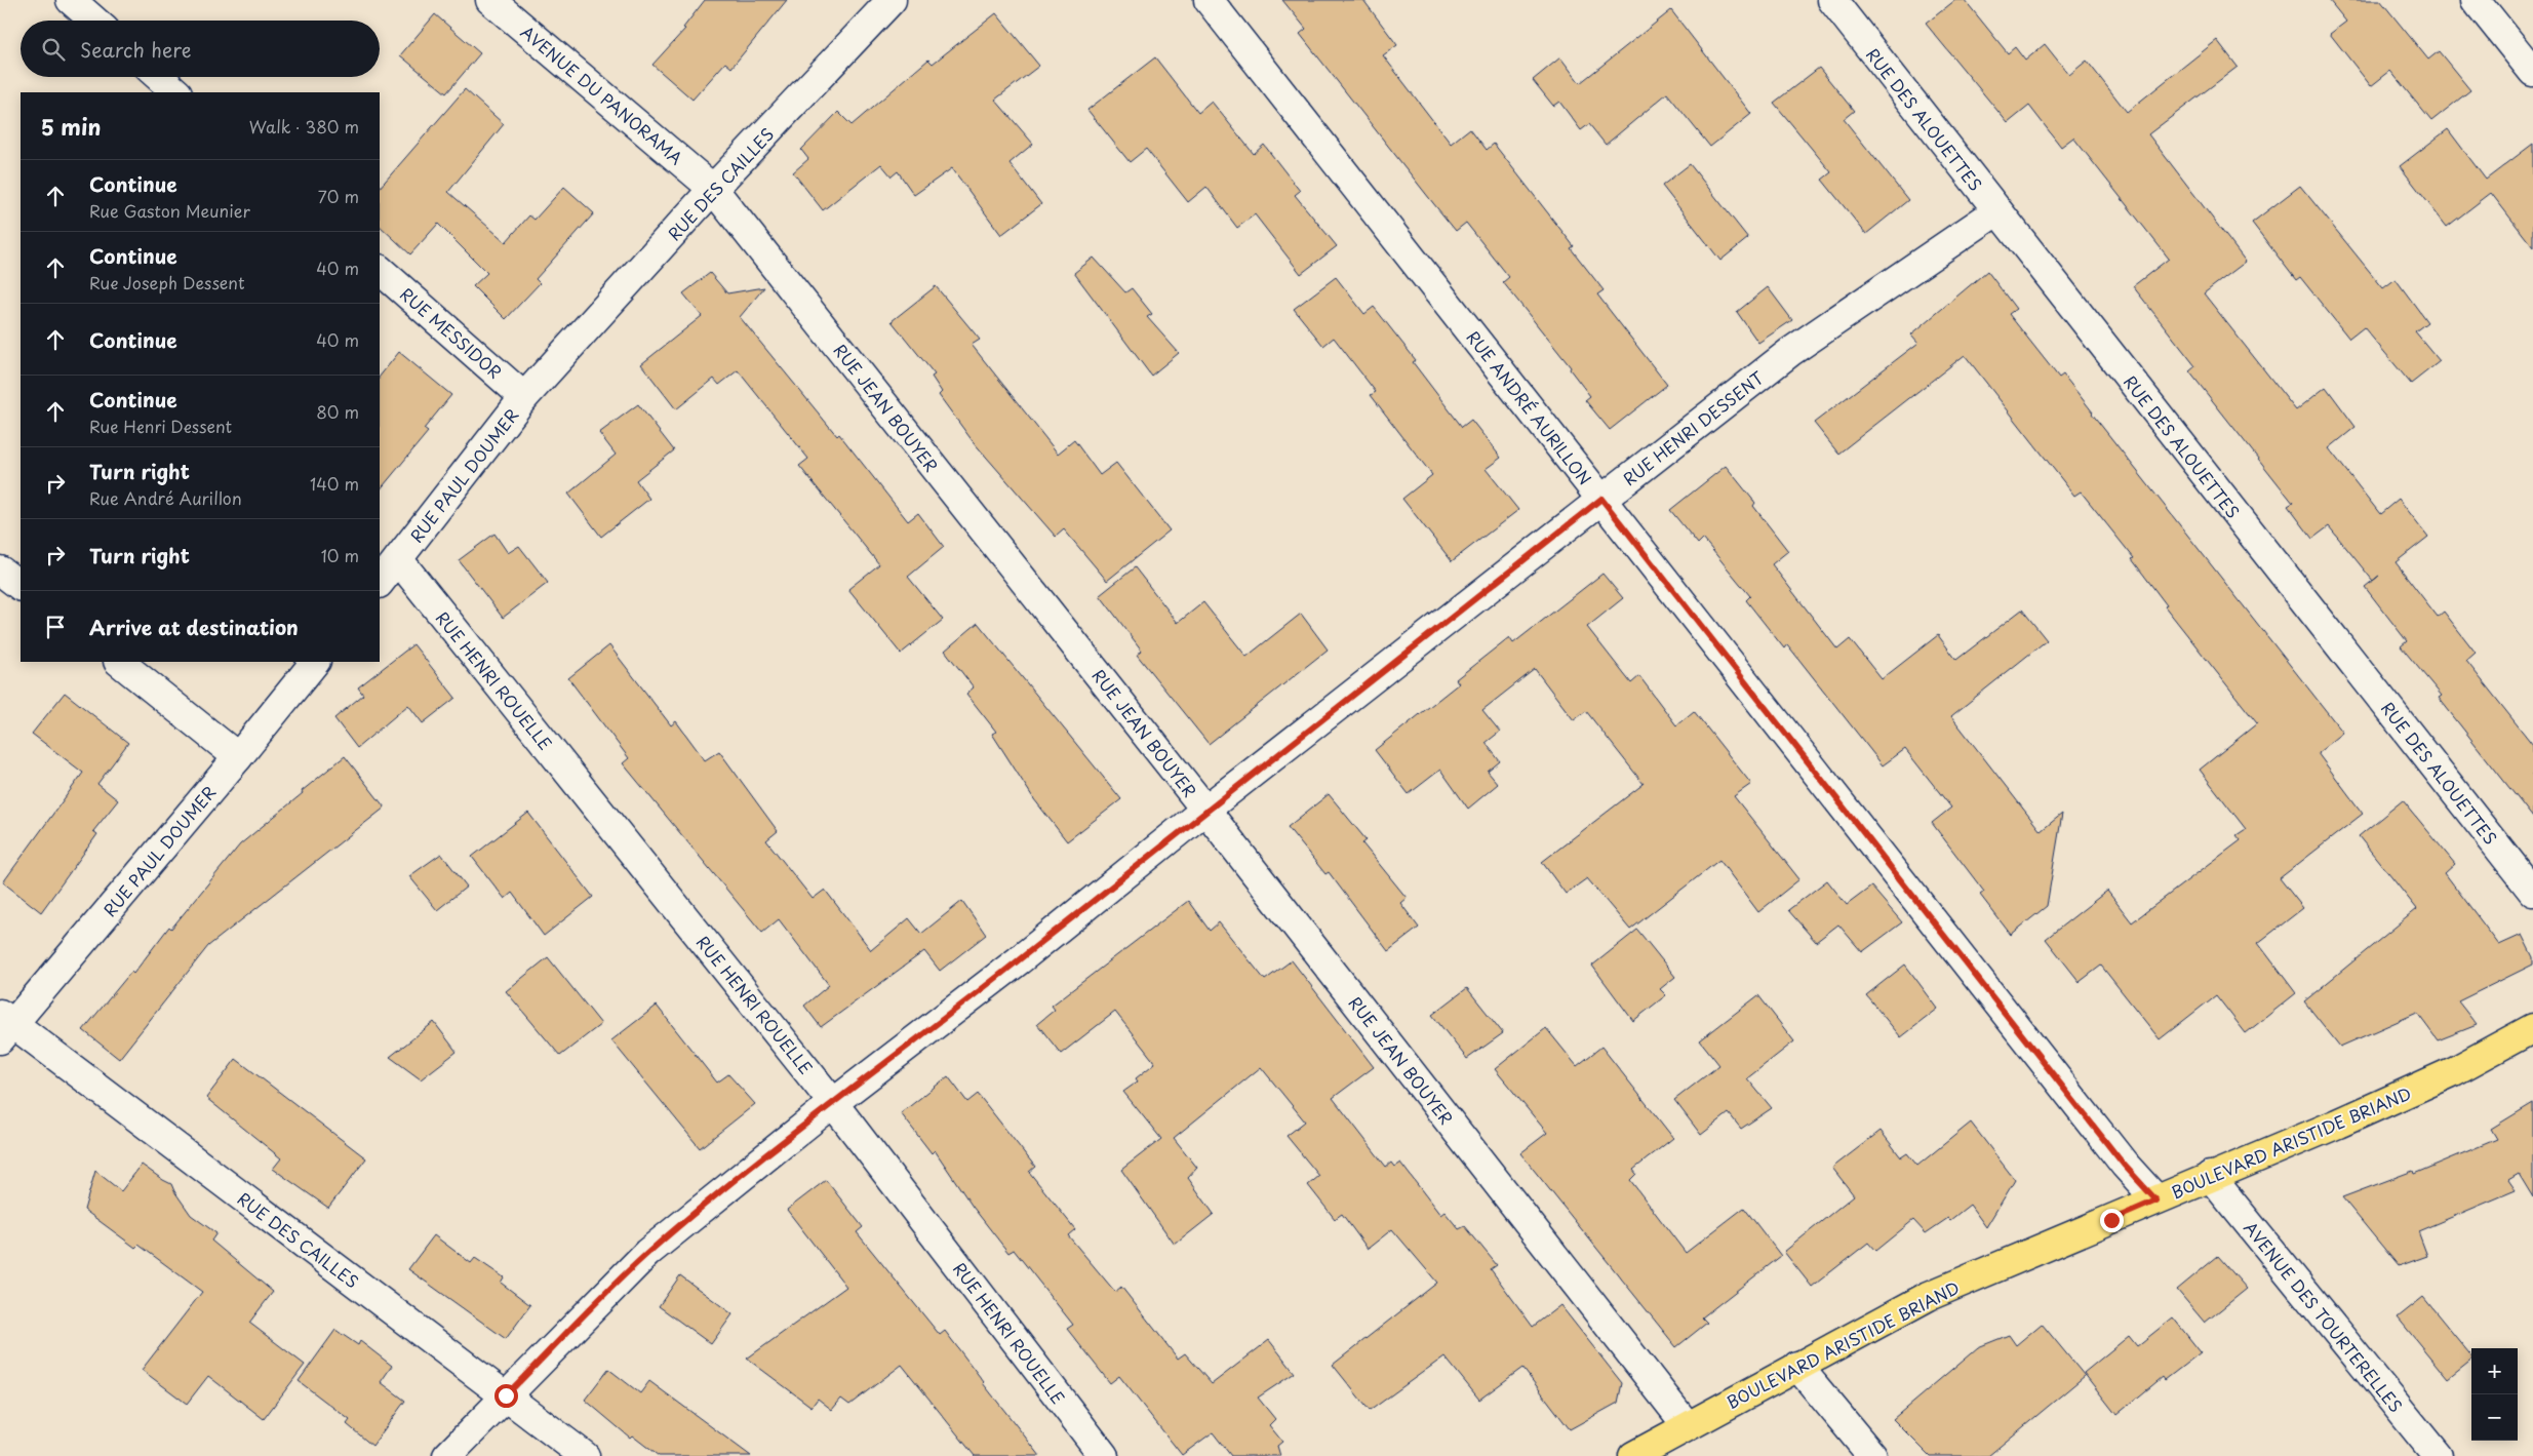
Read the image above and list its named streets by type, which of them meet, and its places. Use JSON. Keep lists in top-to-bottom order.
{
  "streets": {
    "main road": ["BOULEVARD ARISTIDE BRIAND"],
    "street": [
      "AVENUE DU PANORAMA",
      "RUE DES ALOUETTES",
      "RUE DES CAILLES",
      "RUE MESSIDOR",
      "RUE JEAN BOUYER",
      "RUE ANDRÉ AURILLON",
      "RUE HENRI DESSENT",
      "RUE PAUL DOUMER",
      "RUE HENRI ROUELLE",
      "AVENUE DES TOURTERELLES"
    ]
  },
  "crossings": [
    ["AVENUE DU PANORAMA", "RUE DES CAILLES"],
    ["AVENUE DU PANORAMA", "RUE JEAN BOUYER"],
    ["RUE DES ALOUETTES", "RUE HENRI DESSENT"],
    ["RUE DES CAILLES", "RUE JEAN BOUYER"],
    ["RUE DES CAILLES", "RUE HENRI DESSENT"],
    ["RUE DES CAILLES", "RUE PAUL DOUMER"],
    ["RUE MESSIDOR", "RUE PAUL DOUMER"],
    ["RUE JEAN BOUYER", "RUE HENRI DESSENT"],
    ["RUE JEAN BOUYER", "BOULEVARD ARISTIDE BRIAND"],
    ["RUE ANDRÉ AURILLON", "RUE HENRI DESSENT"],
    ["RUE ANDRÉ AURILLON", "BOULEVARD ARISTIDE BRIAND"],
    ["RUE HENRI DESSENT", "RUE HENRI ROUELLE"],
    ["RUE PAUL DOUMER", "RUE HENRI ROUELLE"],
    ["BOULEVARD ARISTIDE BRIAND", "AVENUE DES TOURTERELLES"]
  ],
  "page": {
    "search": "Search here",
    "heading": ["5 min", "Walk · 380 m"],
    "list": [
      ["Continue", "Rue Gaston Meunier", "70 m"],
      ["Continue", "Rue Joseph Dessent", "40 m"],
      ["Continue", "40 m"],
      ["Continue", "Rue Henri Dessent", "80 m"],
      ["Turn right", "Rue André Aurillon", "140 m"],
      ["Turn right", "10 m"],
      "Arrive at destination"
    ],
    "map_buttons": ["+", "−"]
  }
}
